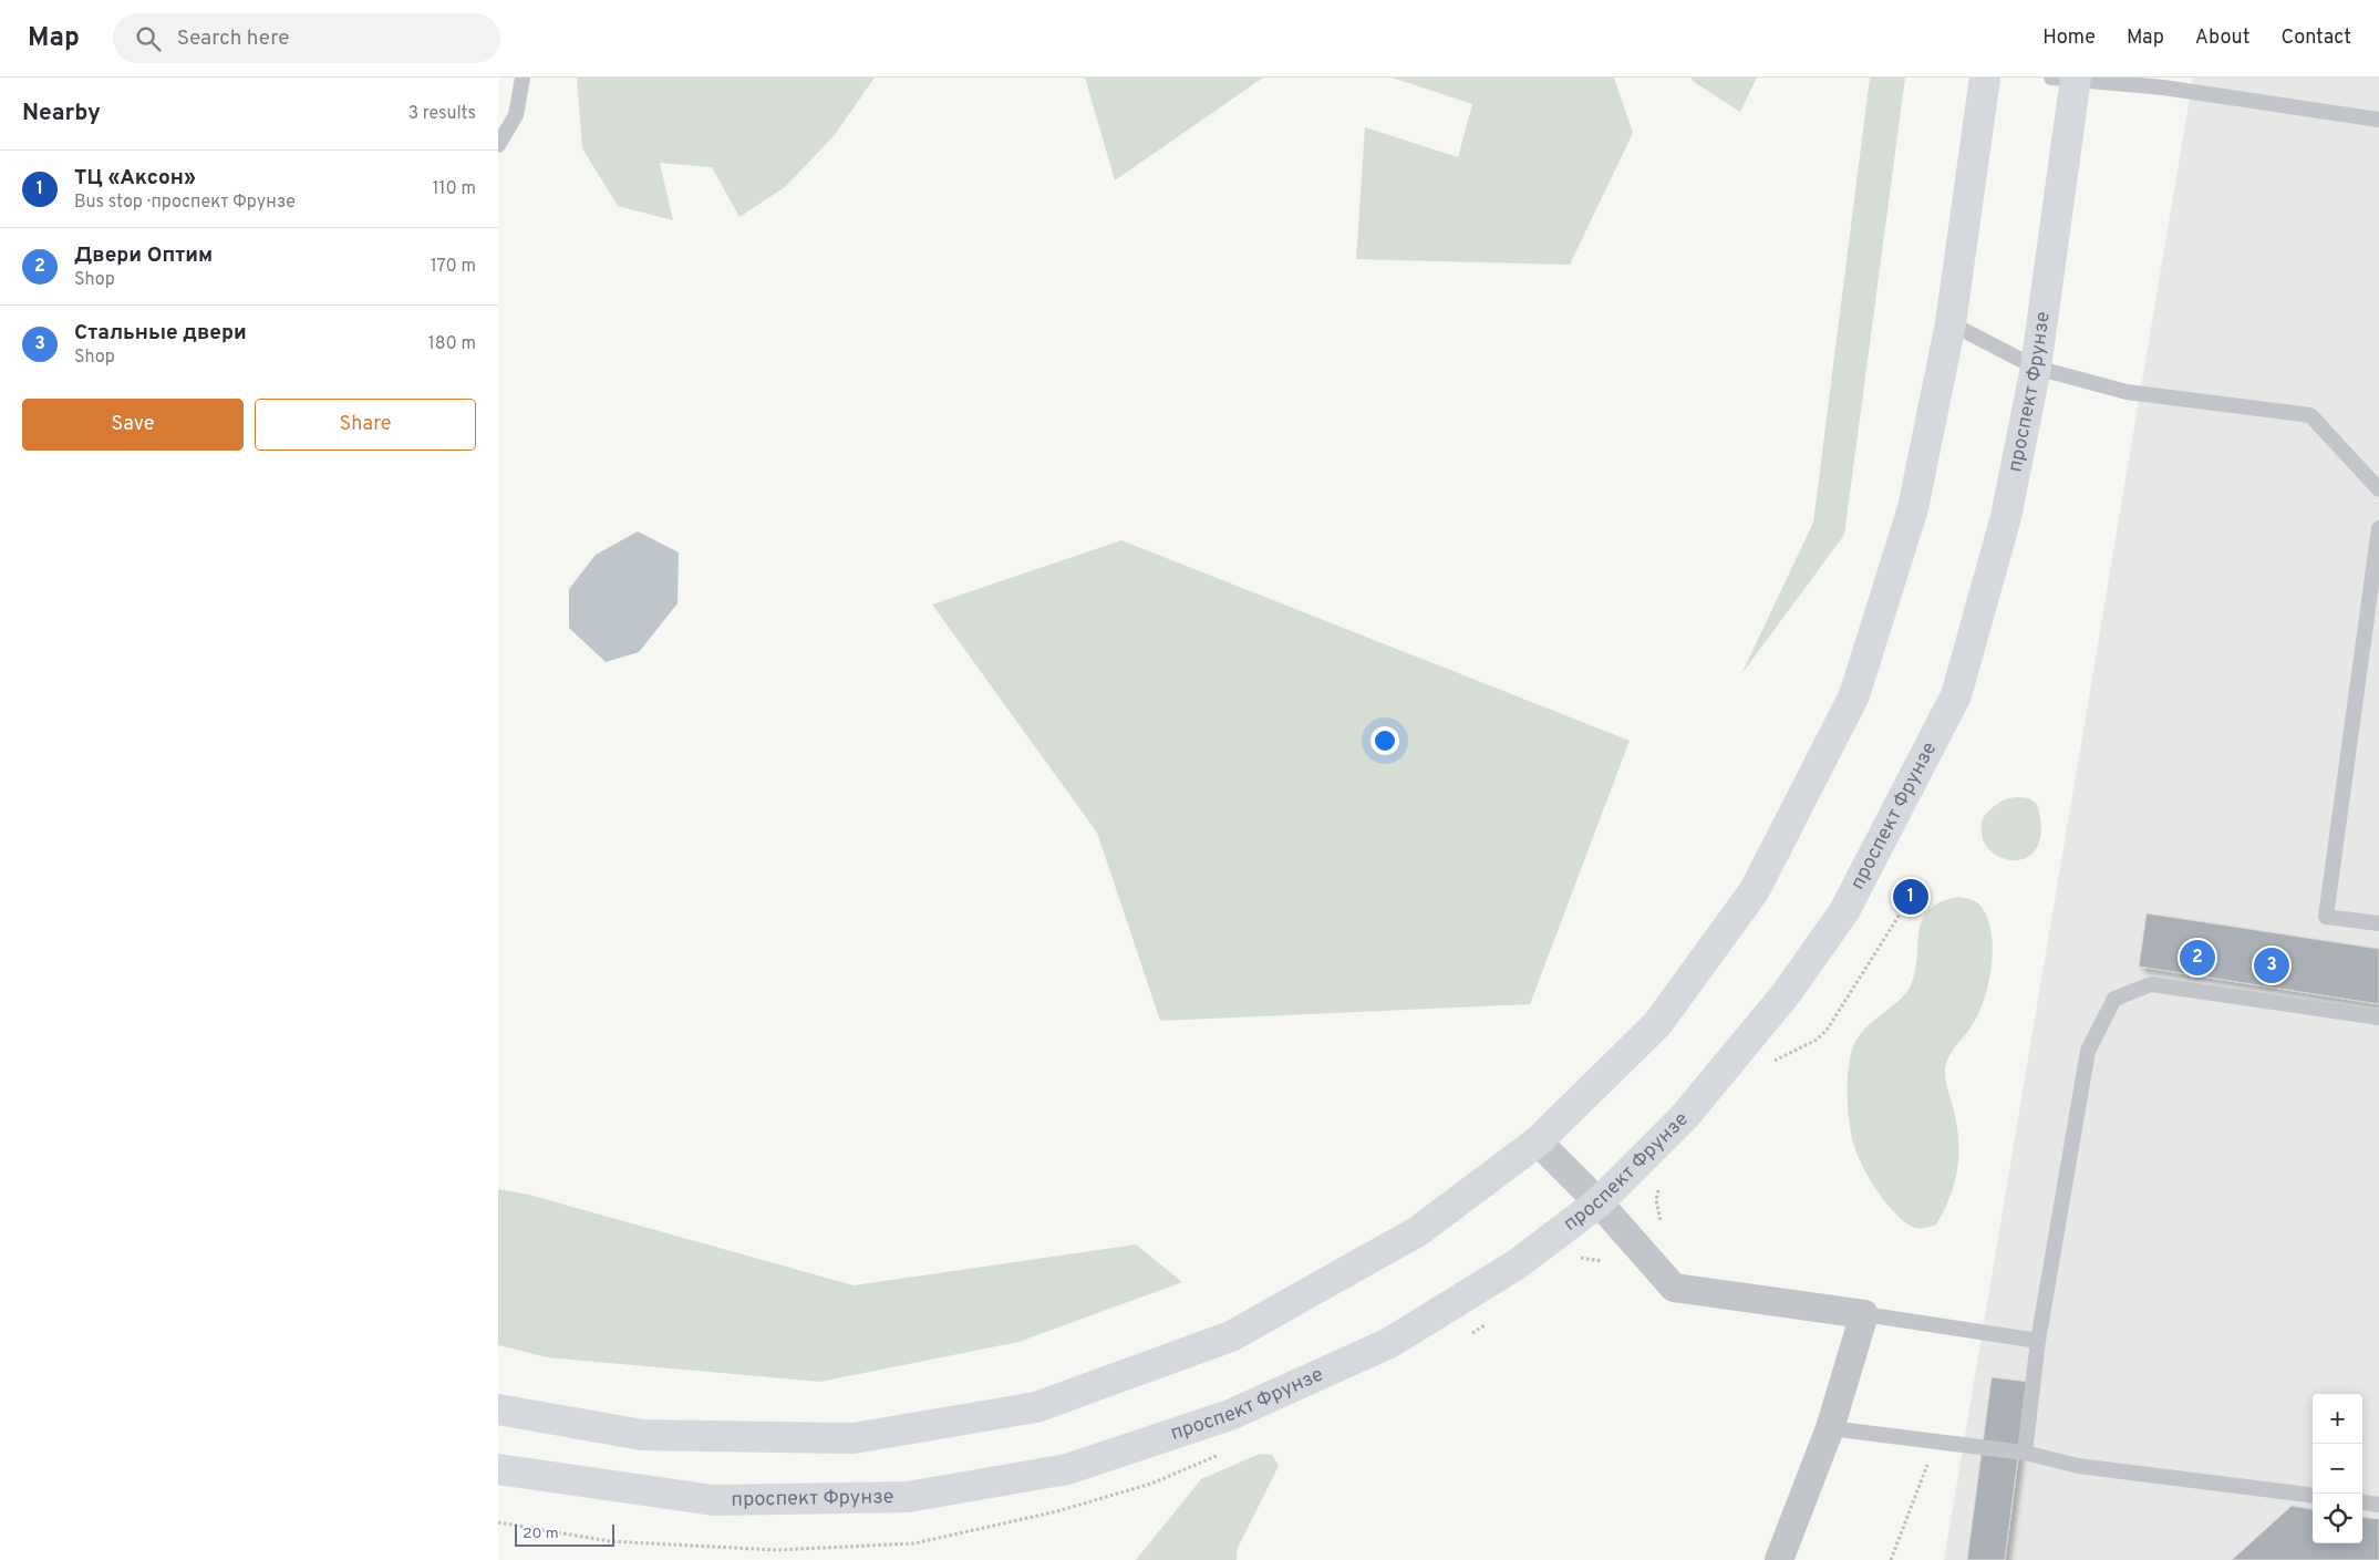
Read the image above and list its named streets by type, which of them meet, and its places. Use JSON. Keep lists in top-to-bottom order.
{
  "streets": {
    "main road": ["проспект Фрунзе"]
  },
  "scale_bar": "20 m",
  "page": {
    "header": "Map",
    "search": "Search here",
    "nav": [
      "Home",
      "Map",
      "About",
      "Contact"
    ],
    "heading": ["Nearby", "3 results"],
    "list": [
      {
        "mark": "1",
        "name": "ТЦ «Аксон»",
        "note": "Bus stop · проспект Фрунзе",
        "value": "110 m"
      },
      {
        "mark": "2",
        "name": "Двери Оптим",
        "note": "Shop",
        "value": "170 m"
      },
      {
        "mark": "3",
        "name": "Стальные двери",
        "note": "Shop",
        "value": "180 m"
      }
    ],
    "buttons": ["Save", "Share"],
    "pins": ["1", "2", "3"],
    "map_buttons": ["+", "−"],
    "scale": "20 m"
  }
}
